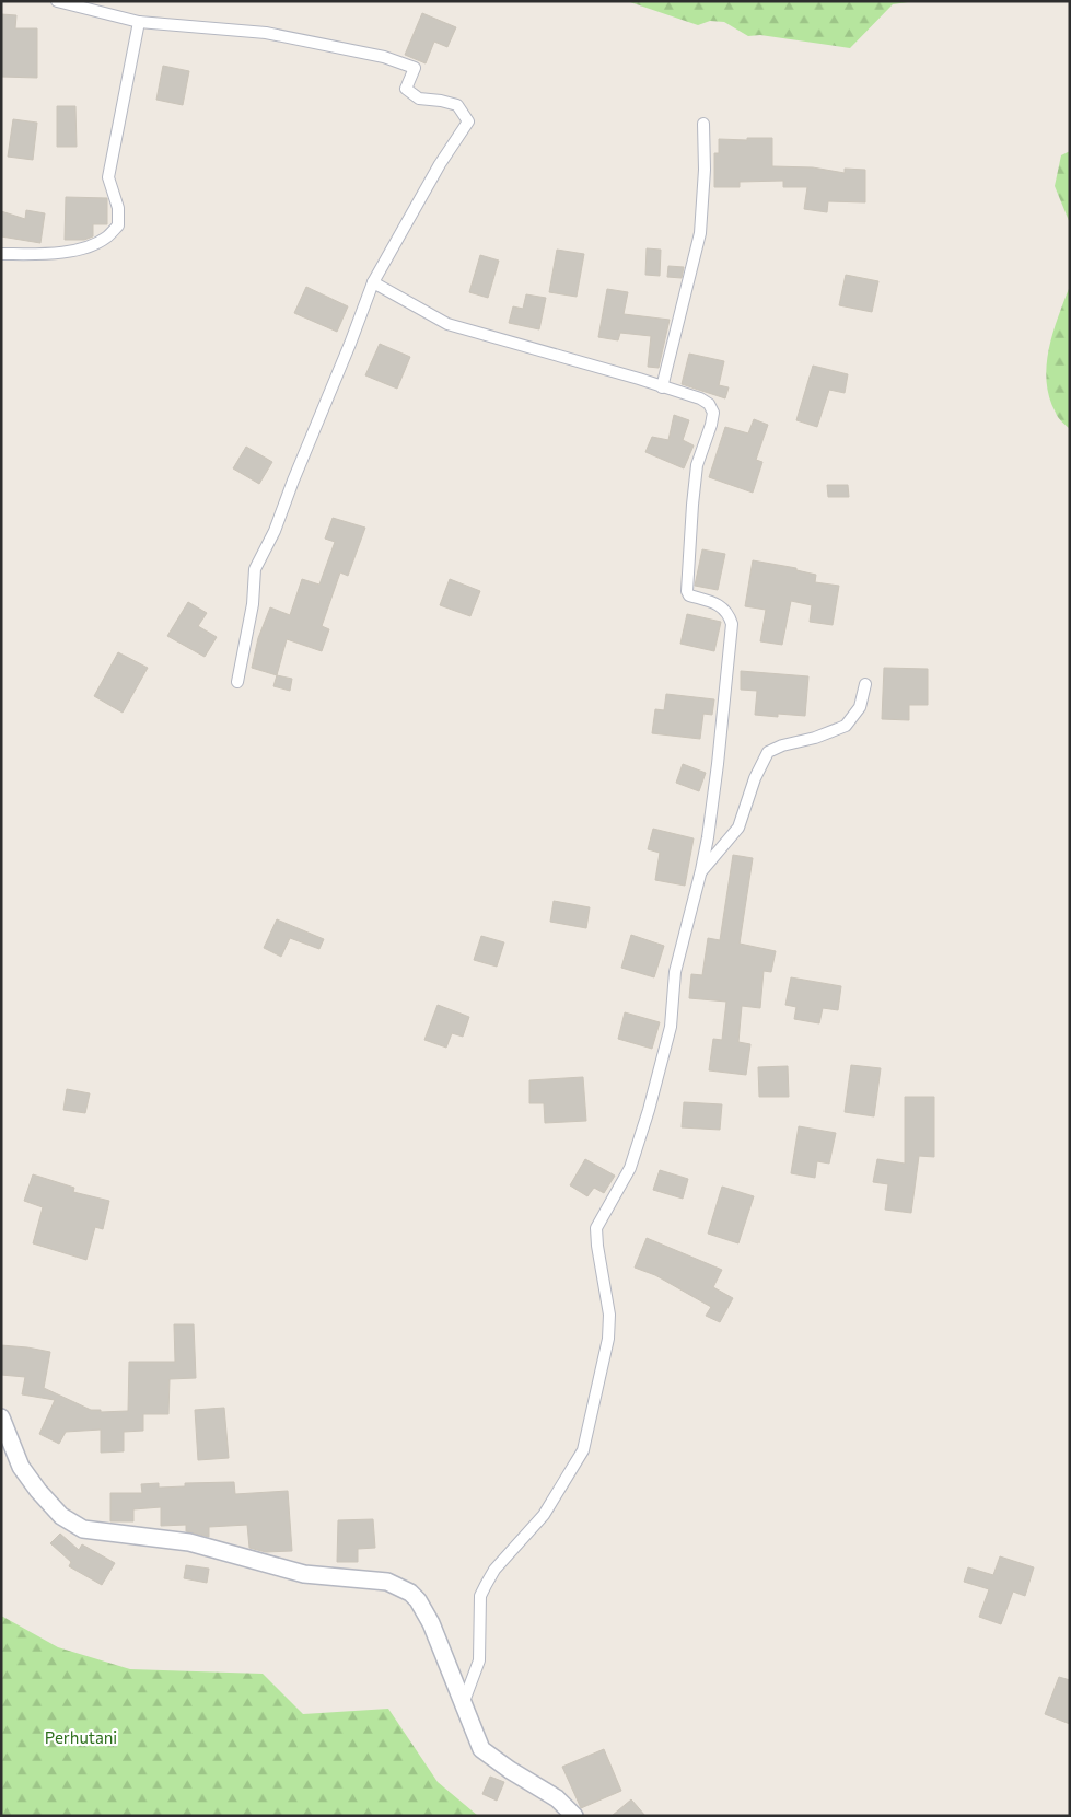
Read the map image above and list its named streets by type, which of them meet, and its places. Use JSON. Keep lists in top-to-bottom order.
{
  "parks": ["Perhutani"]
}
